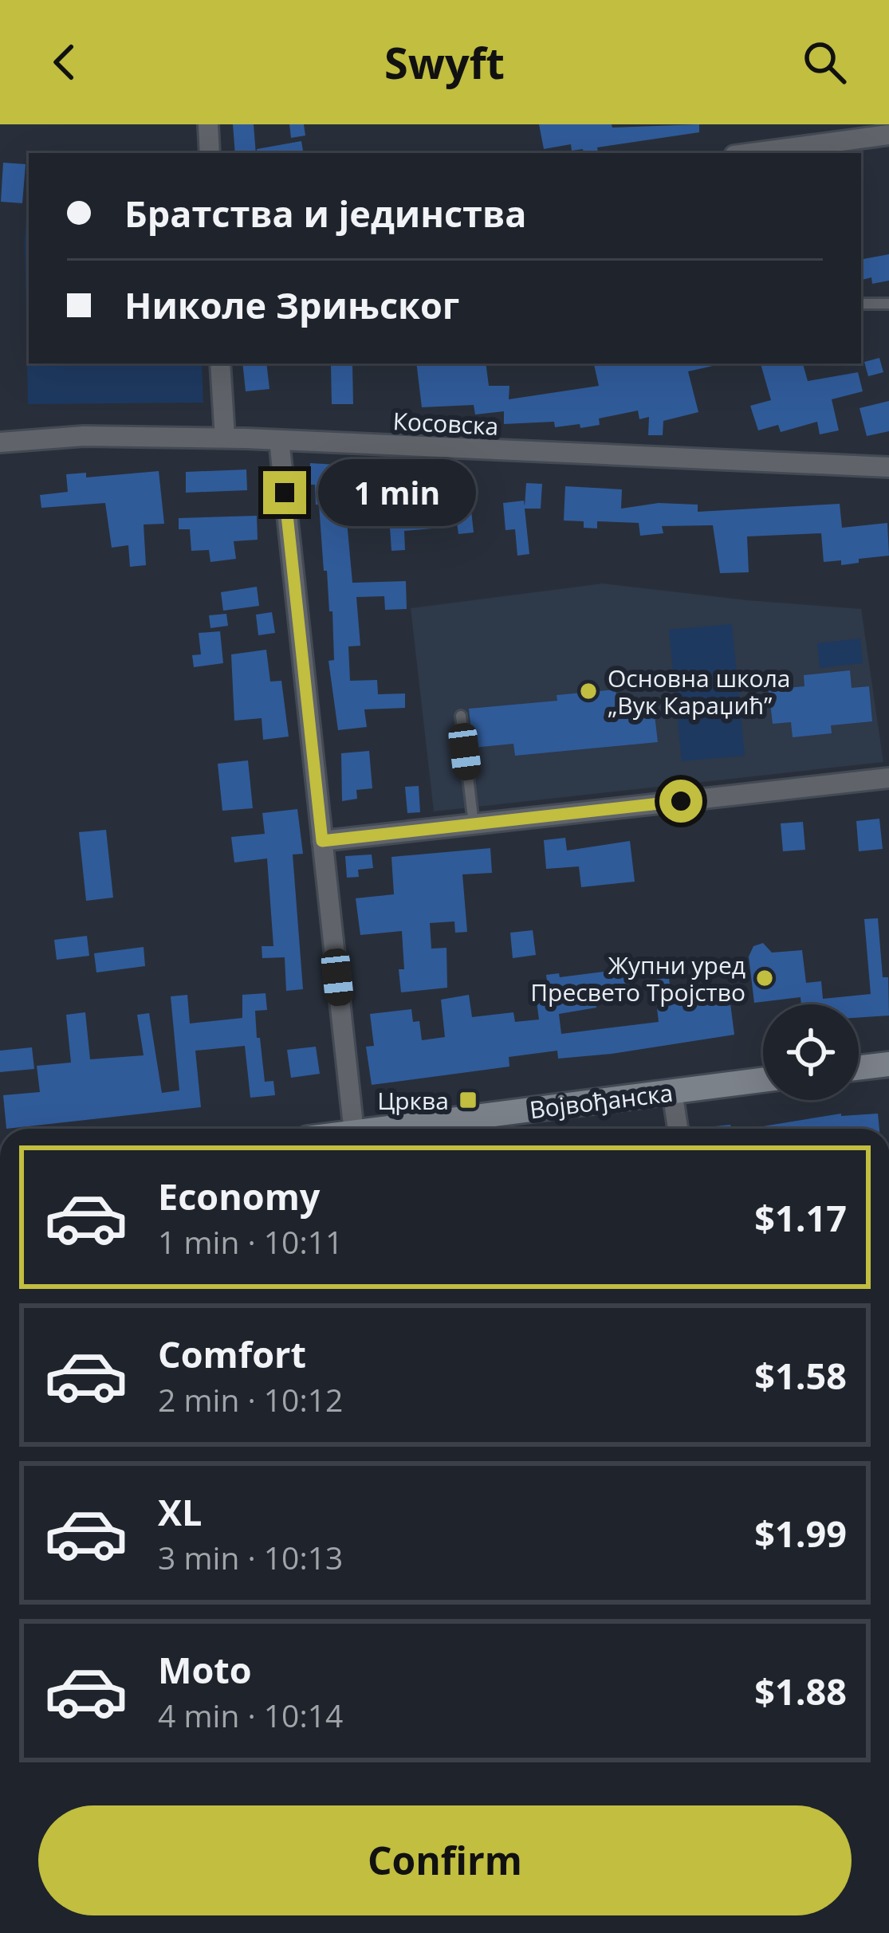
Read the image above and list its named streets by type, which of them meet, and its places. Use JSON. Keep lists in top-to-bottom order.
{
  "streets": {
    "main road": ["Војвођанска"],
    "street": ["Косовска"]
  },
  "places": {
    "other": ["Основна школа „Вук Караџић”", "Жупни уред Пресвето Тројство"],
    "transit": ["Црква"]
  },
  "page": {
    "header": "Swyft",
    "banner": ["Братства и јединства", "Николе Зрињског"],
    "bubble": "1 min",
    "list": [
      {
        "name": "Economy",
        "note": "1 min · 10:11",
        "value": "$1.17"
      },
      {
        "name": "Comfort",
        "note": "2 min · 10:12",
        "value": "$1.58"
      },
      {
        "name": "XL",
        "note": "3 min · 10:13",
        "value": "$1.99"
      },
      {
        "name": "Moto",
        "note": "4 min · 10:14",
        "value": "$1.88"
      }
    ],
    "buttons": "Confirm"
  }
}
